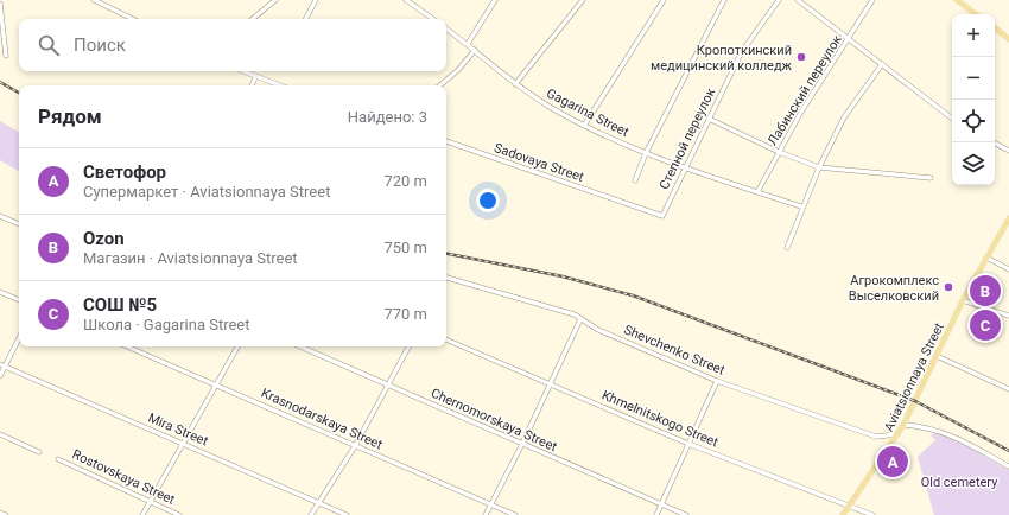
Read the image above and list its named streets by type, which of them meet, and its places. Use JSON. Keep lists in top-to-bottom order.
{
  "streets": {
    "main road": ["Aviatsionnaya Street"],
    "street": [
      "Лабинский переулок",
      "Gagarina Street",
      "Степной переулок",
      "Sadovaya Street",
      "Shevchenko Street",
      "Krasnodarskaya Street",
      "Khmelnitskogo Street",
      "Chernomorskaya Street",
      "Mira Street",
      "Rostovskaya Street"
    ]
  },
  "crossings": [
    ["Лабинский переулок", "Gagarina Street"],
    ["Gagarina Street", "Степной переулок"],
    ["Степной переулок", "Sadovaya Street"],
    ["Shevchenko Street", "Aviatsionnaya Street"],
    ["Aviatsionnaya Street", "Khmelnitskogo Street"]
  ],
  "parks": ["Old cemetery"],
  "places": ["Кропоткинский медицинский колледж", "Агрокомплекс Выселковский"],
  "page": {
    "map_buttons": ["+", "−"],
    "search": "Поиск",
    "heading": ["Рядом", "Найдено: 3"],
    "list": [
      {
        "mark": "A",
        "name": "Светофор",
        "note": "Супермаркет · Aviatsionnaya Street",
        "value": "720 m"
      },
      {
        "mark": "B",
        "name": "Ozon",
        "note": "Магазин · Aviatsionnaya Street",
        "value": "750 m"
      },
      {
        "mark": "C",
        "name": "СОШ №5",
        "note": "Школа · Gagarina Street",
        "value": "770 m"
      }
    ],
    "pins": ["B", "C", "A"]
  }
}
